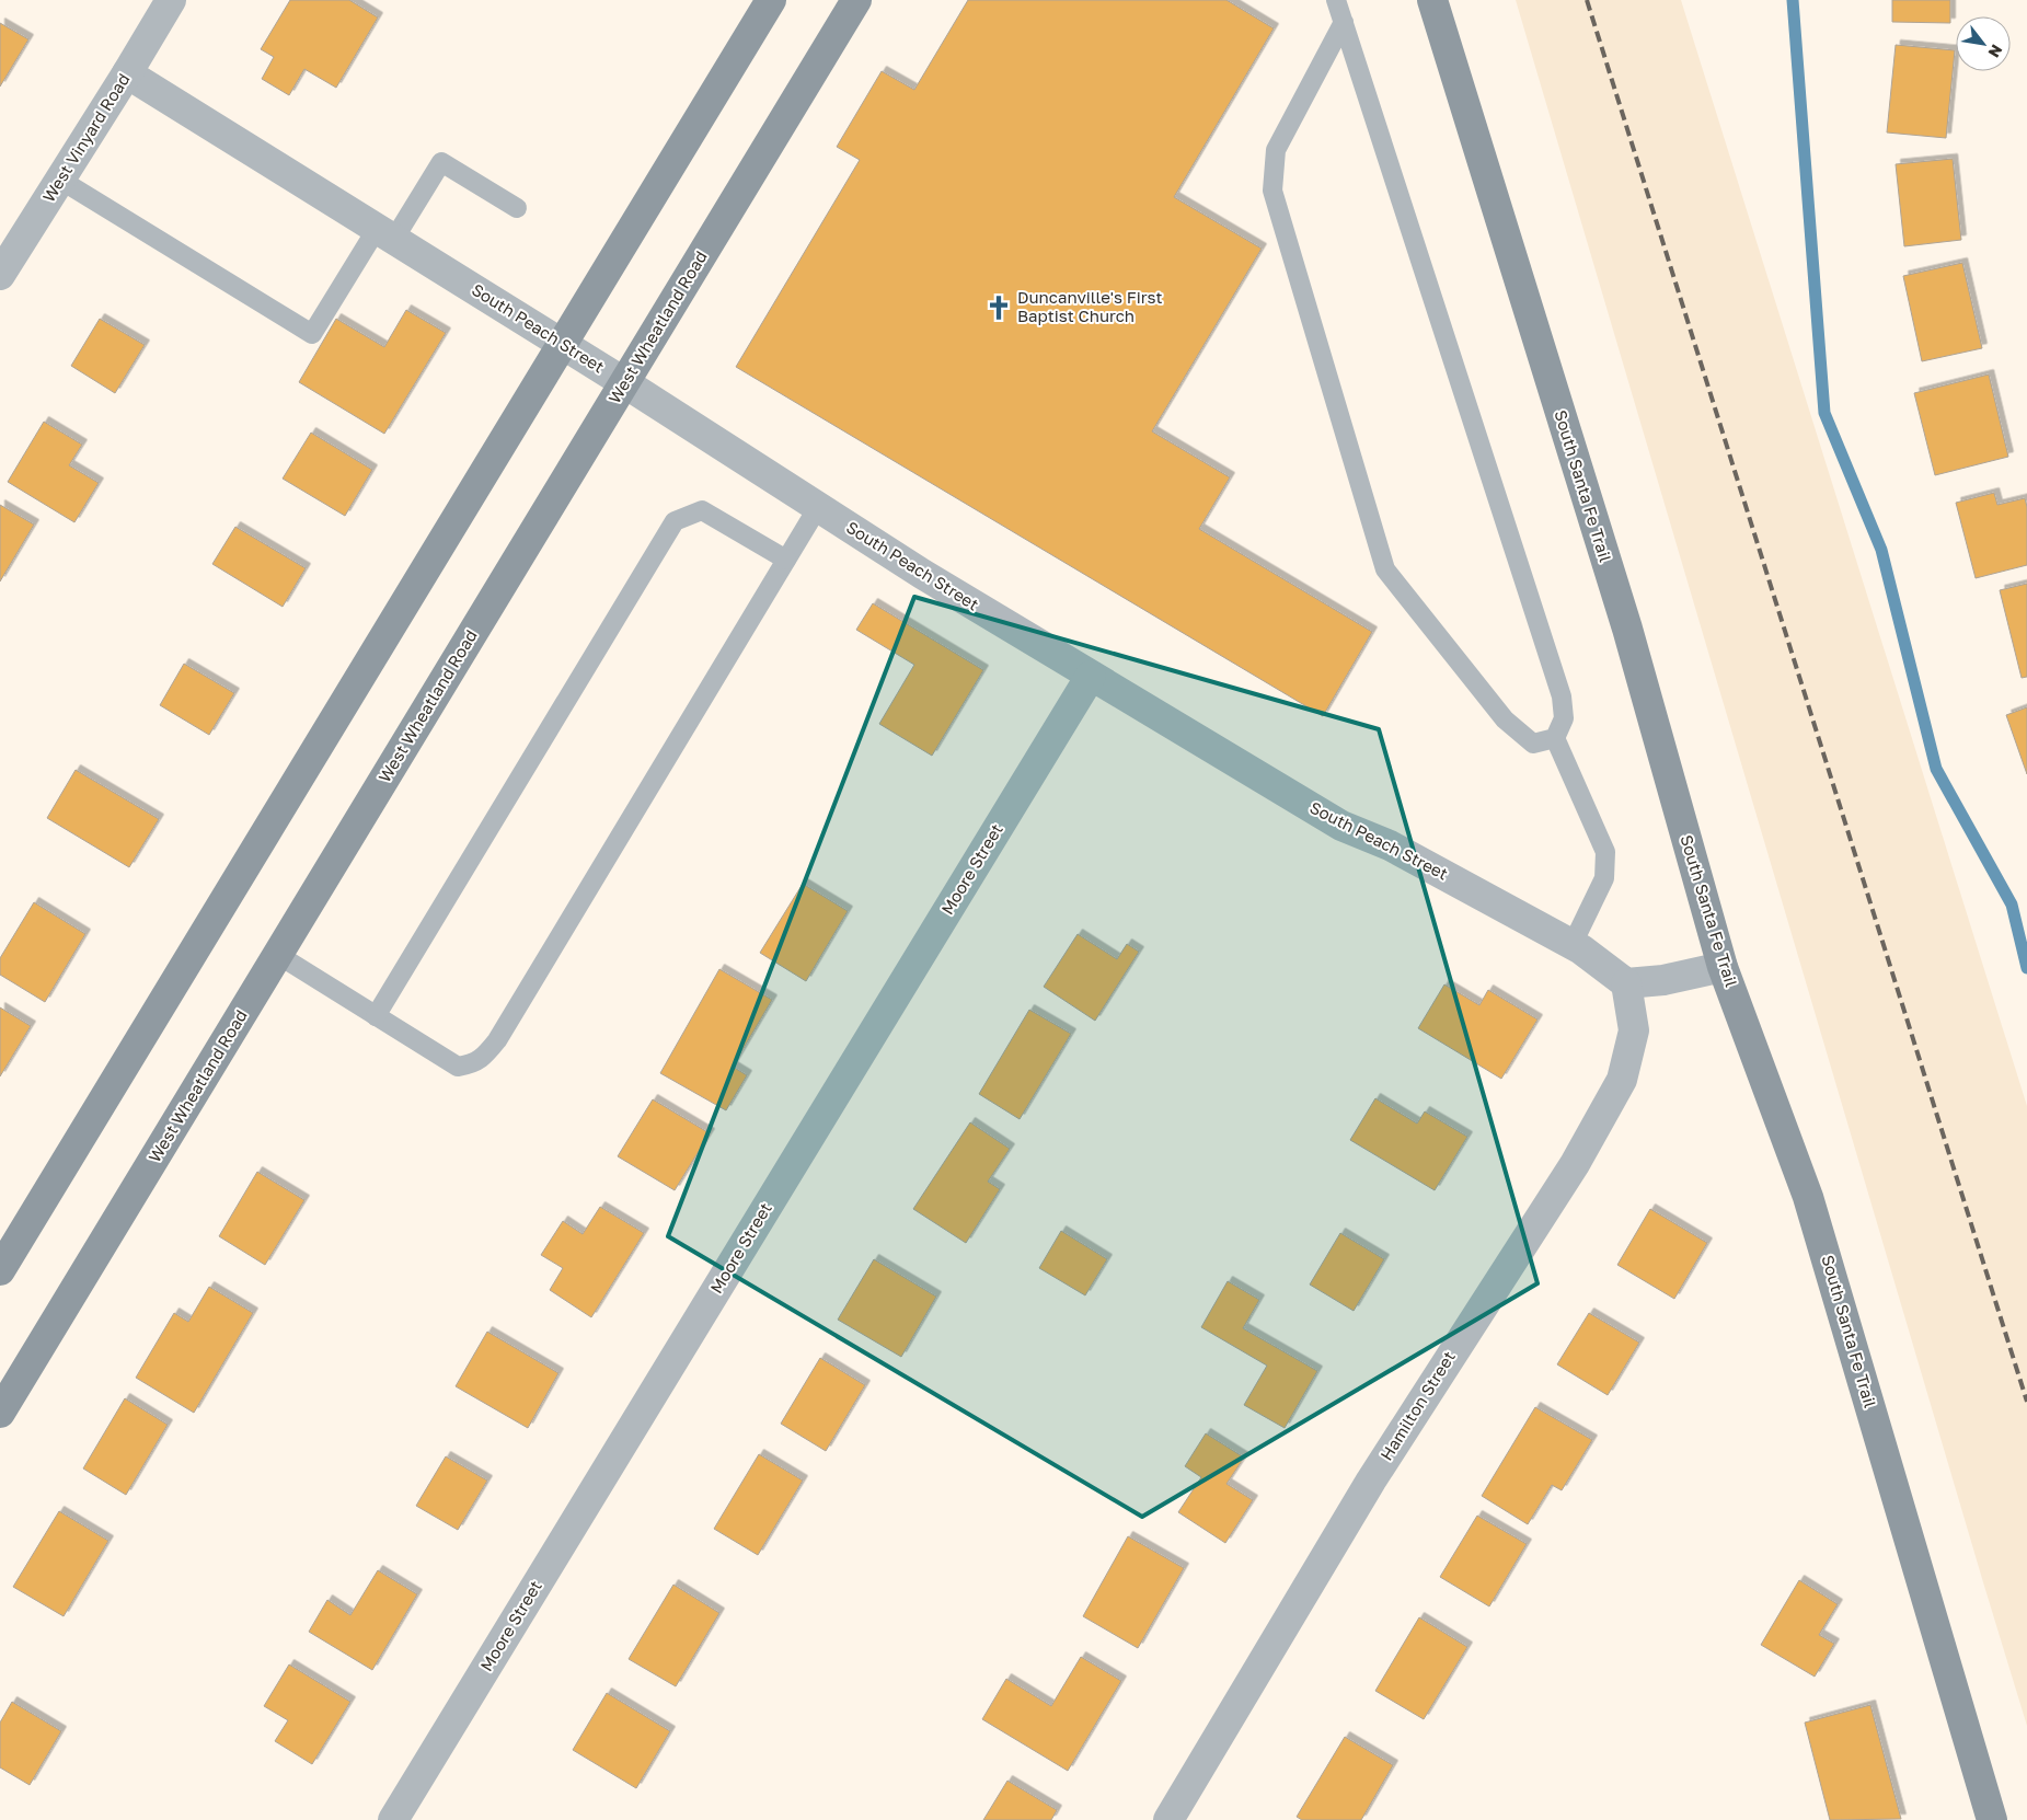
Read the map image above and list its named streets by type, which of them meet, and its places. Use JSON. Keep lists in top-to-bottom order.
{
  "streets": {
    "main road": ["West Wheatland Road", "South Santa Fe Trail"],
    "street": [
      "West Vinyard Road",
      "South Peach Street",
      "Moore Street",
      "Hamilton Street"
    ]
  },
  "crossings": [
    ["West Vinyard Road", "South Peach Street"],
    ["West Wheatland Road", "South Peach Street"],
    ["South Peach Street", "Moore Street"],
    ["South Peach Street", "Hamilton Street"]
  ],
  "places": {
    "church": ["Duncanville's First Baptist Church"]
  },
  "north": "bottom right"
}
